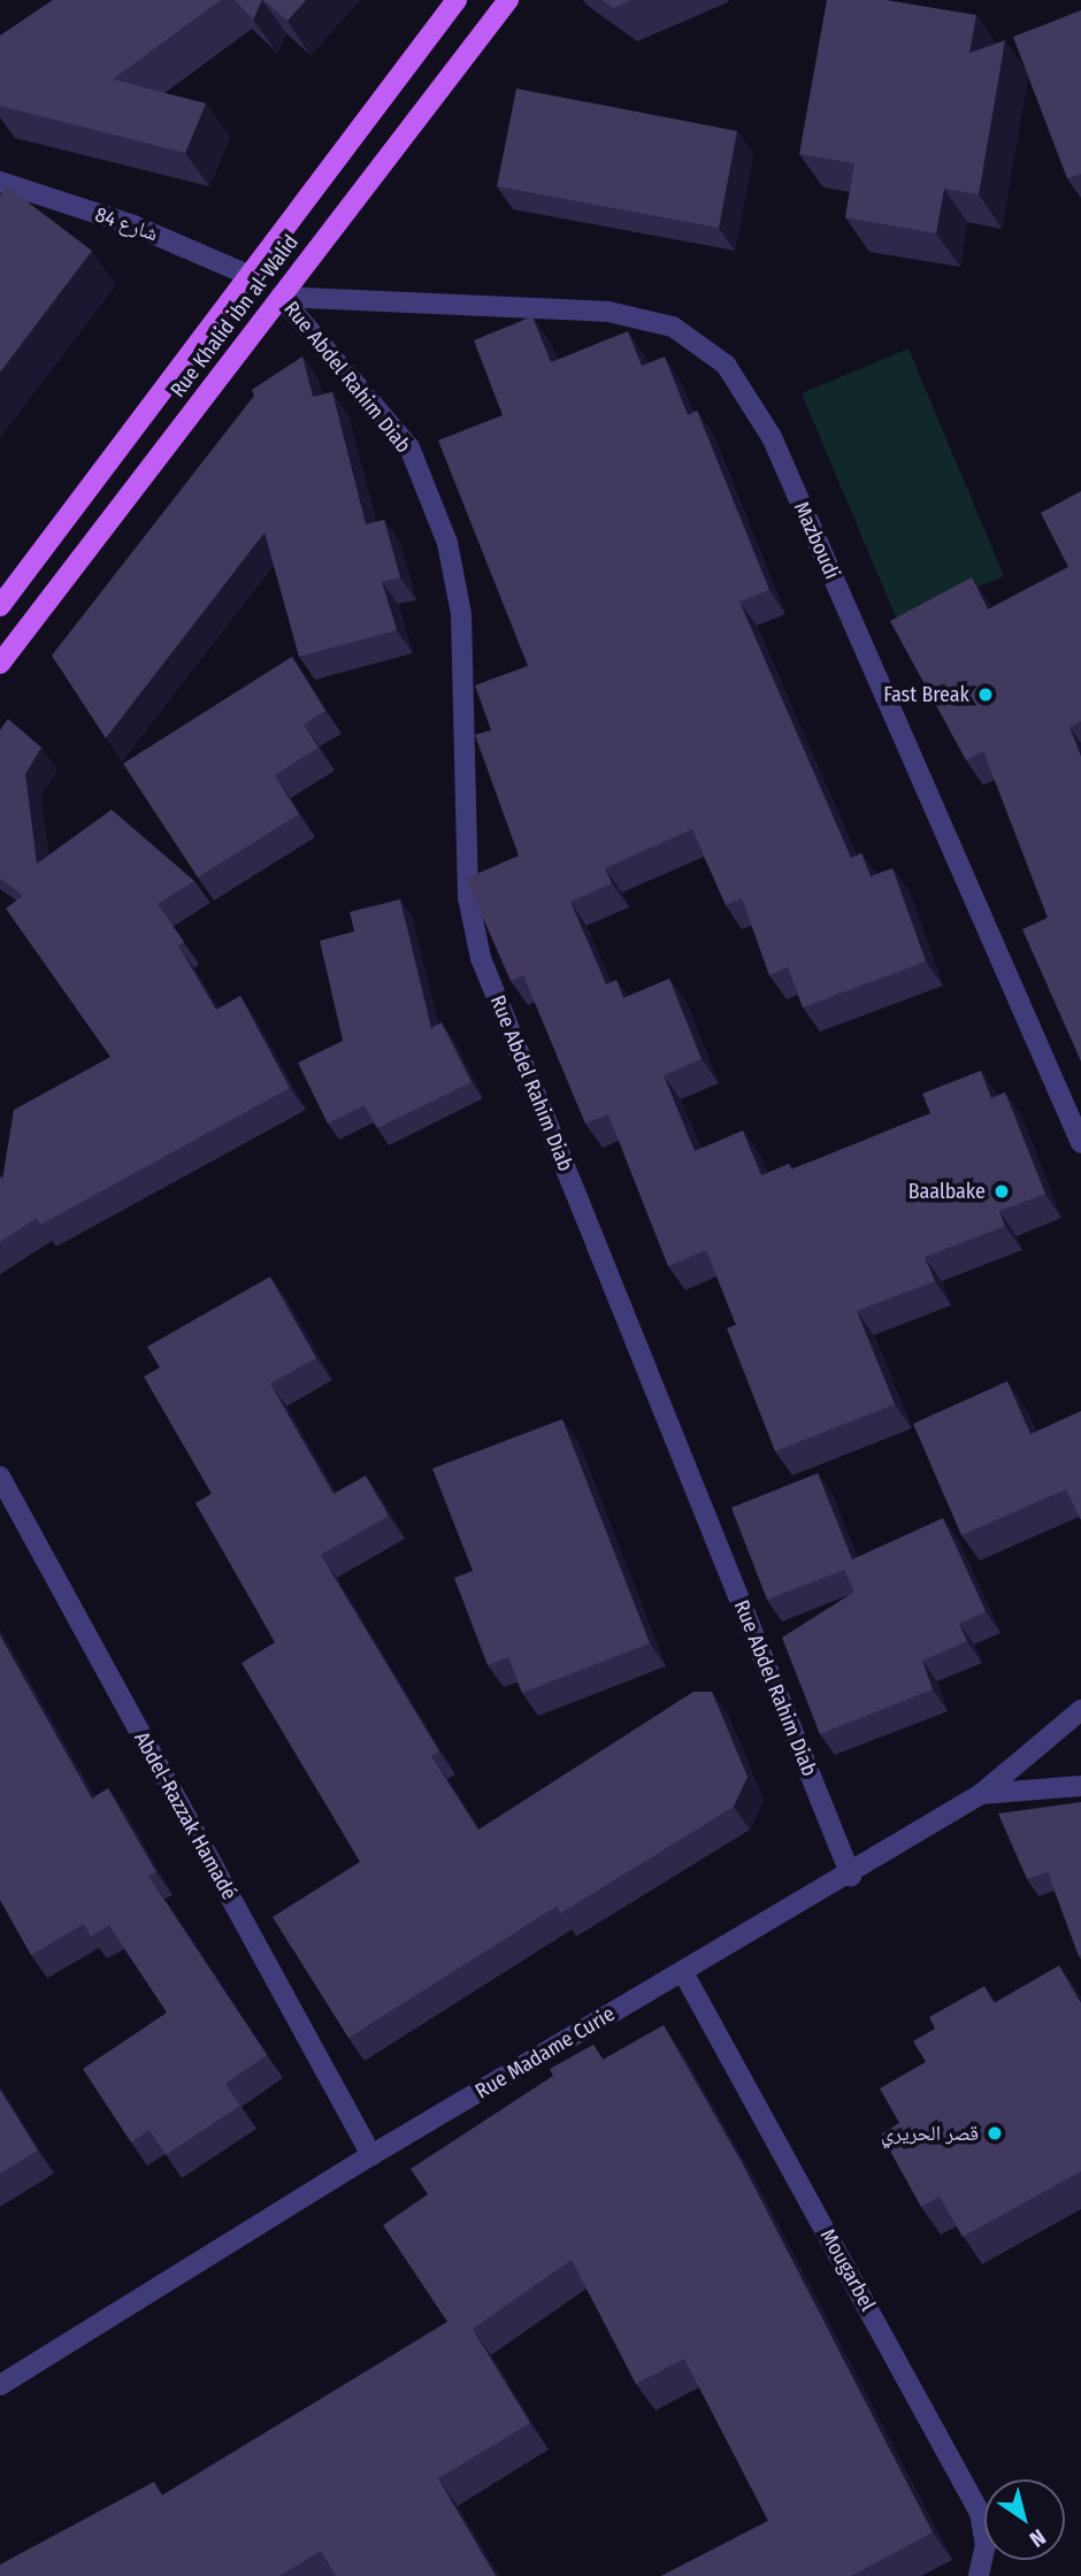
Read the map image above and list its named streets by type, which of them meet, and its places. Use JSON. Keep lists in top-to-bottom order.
{
  "streets": {
    "main road": ["Rue Khalid ibn al-Walid"],
    "street": [
      "شارع 84",
      "Rue Abdel Rahim Diab",
      "Mazboudi",
      "Abdel-Razzak Hamadé",
      "Rue Madame Curie",
      "Mougarbel"
    ]
  },
  "crossings": [
    ["شارع 84", "Rue Khalid ibn al-Walid"],
    ["Rue Khalid ibn al-Walid", "Rue Abdel Rahim Diab"],
    ["Rue Khalid ibn al-Walid", "Mazboudi"],
    ["Rue Abdel Rahim Diab", "Mazboudi"],
    ["Rue Abdel Rahim Diab", "Rue Madame Curie"],
    ["Abdel-Razzak Hamadé", "Rue Madame Curie"],
    ["Rue Madame Curie", "Mougarbel"]
  ],
  "places": ["Fast Break", "Baalbake", "قصر الحريري"],
  "north": "bottom right"
}
